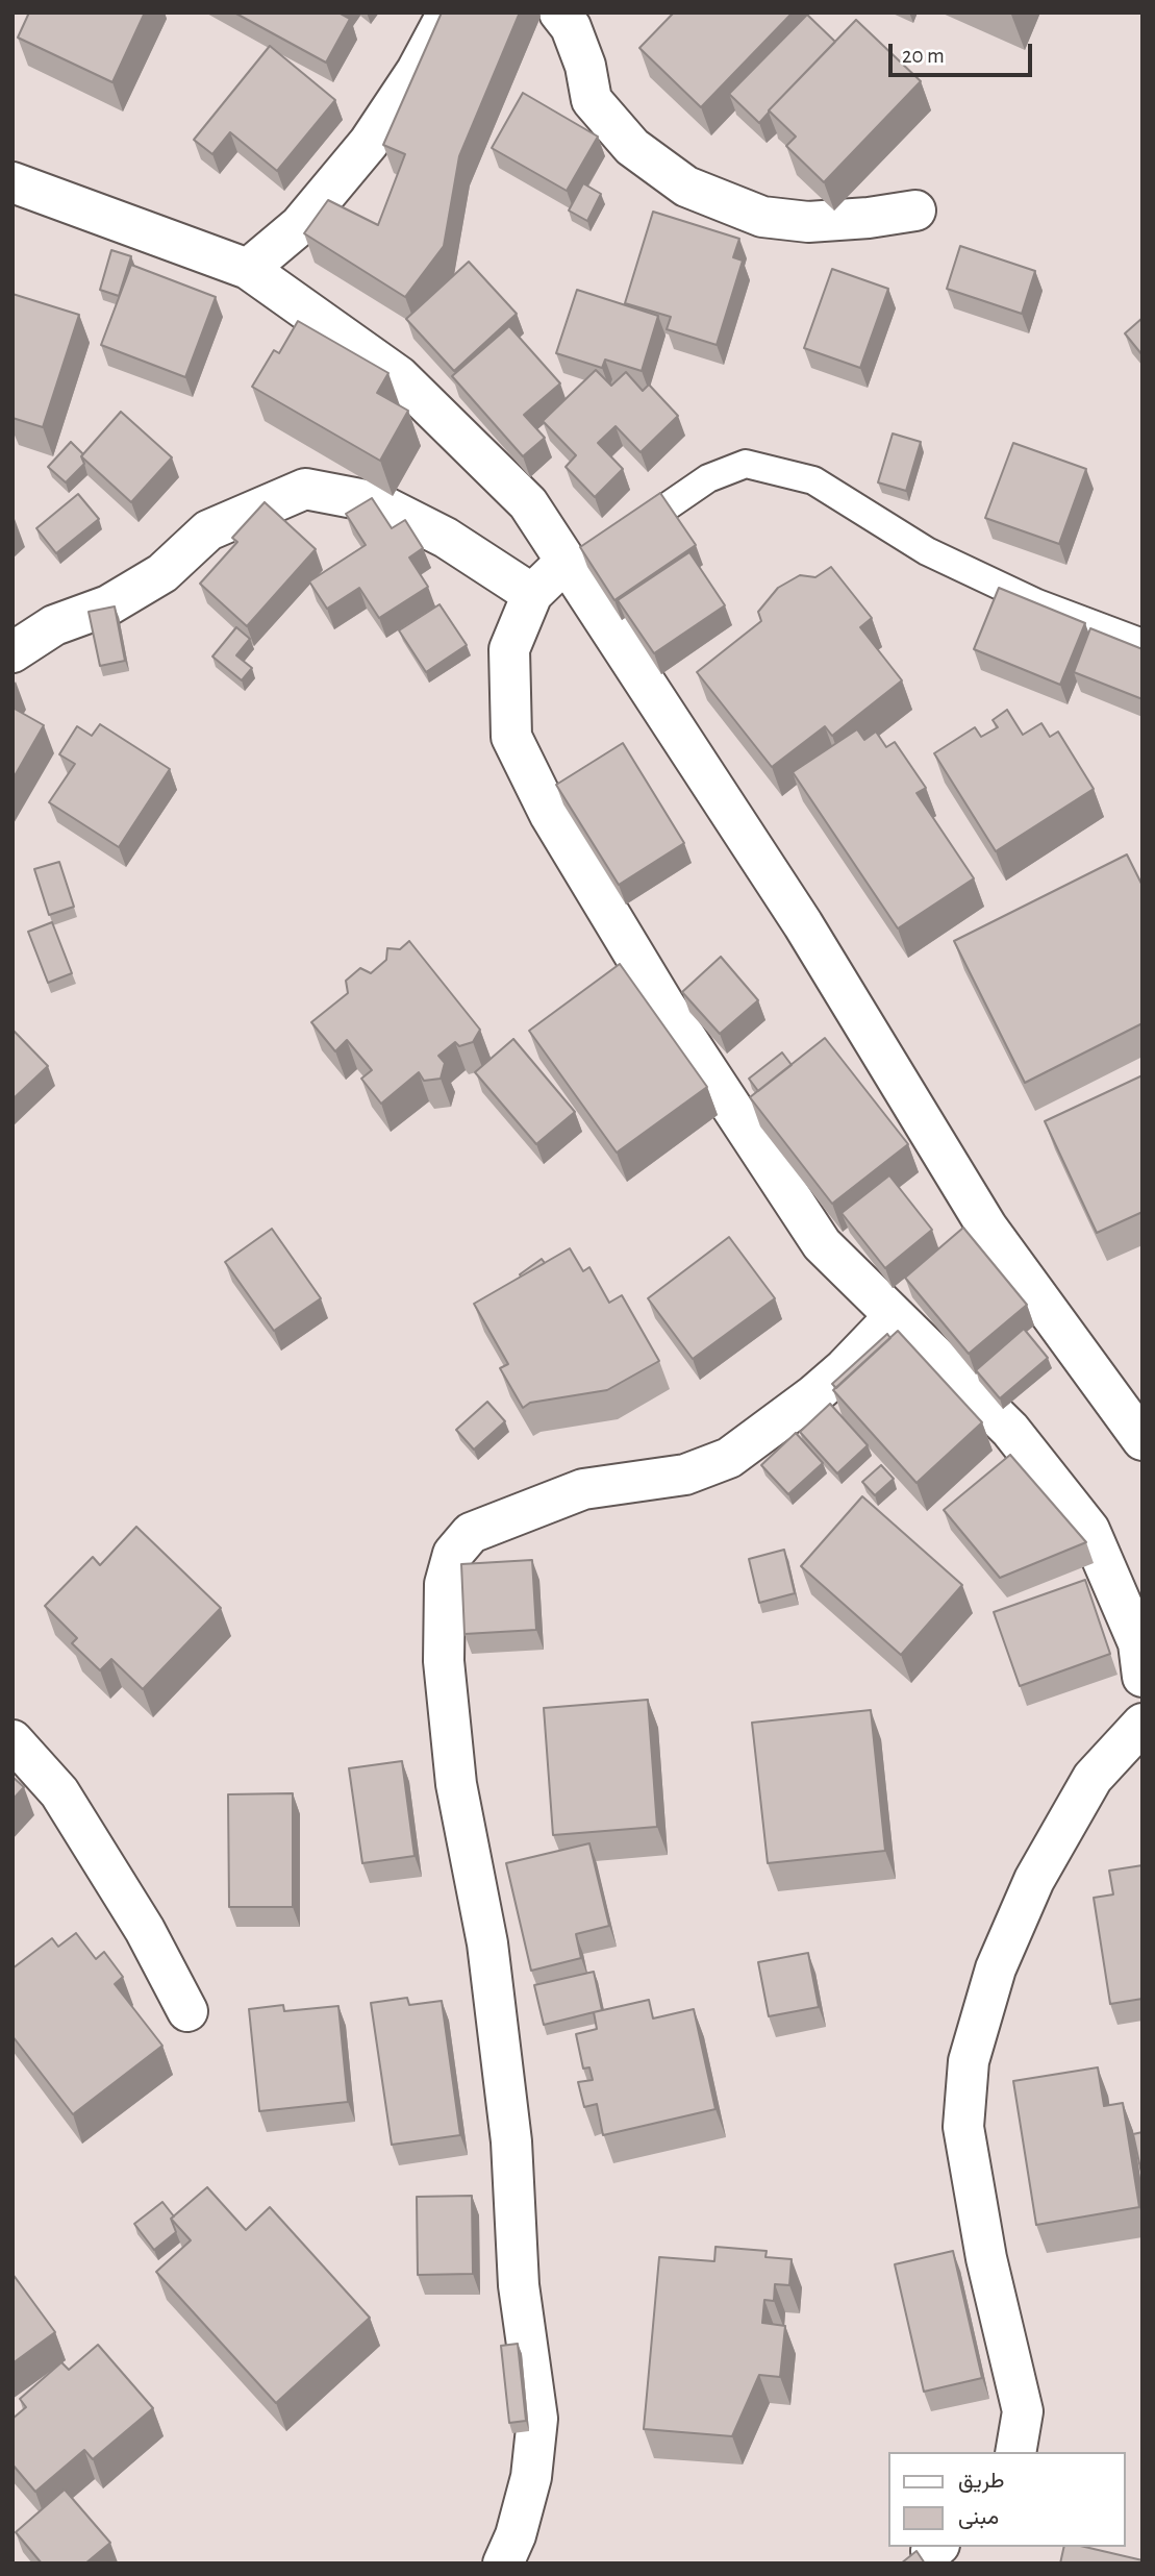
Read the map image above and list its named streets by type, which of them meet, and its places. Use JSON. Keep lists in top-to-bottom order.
{
  "legend": ["طريق", "مبنى"],
  "scale_bar": "20 m"
}
